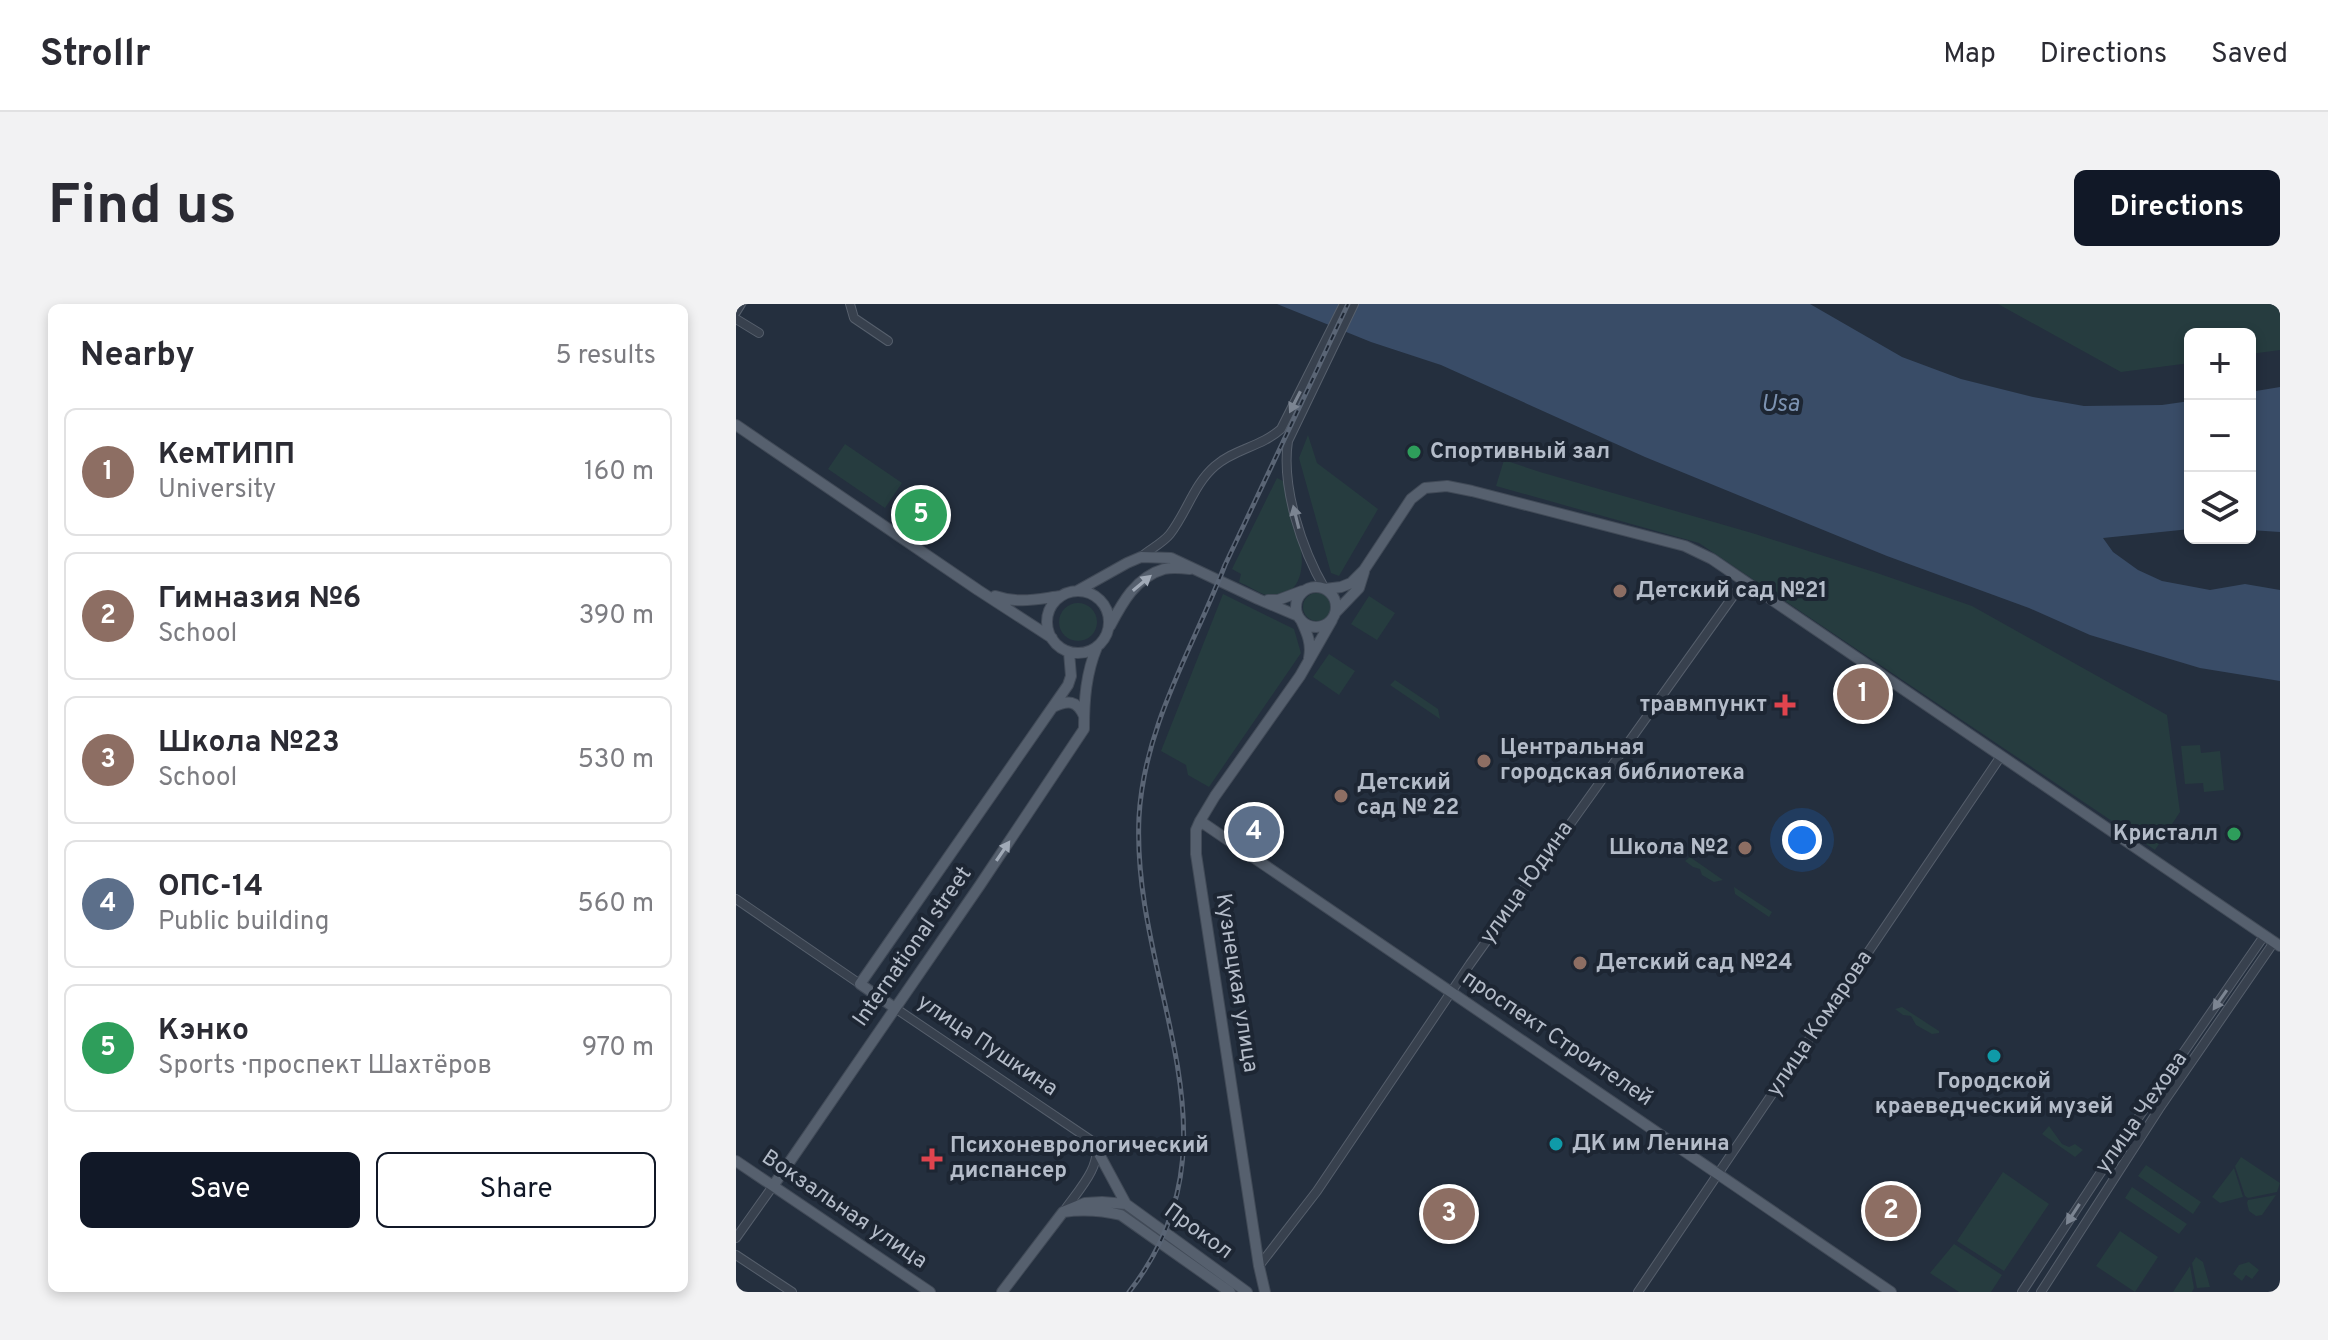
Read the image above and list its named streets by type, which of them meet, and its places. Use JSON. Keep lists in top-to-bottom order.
{
  "streets": {
    "main road": [
      "International street",
      "Кузнецкая улица",
      "проспект Строителей",
      "улица Пушкина",
      "Вокзальная улица",
      "Прокол"
    ],
    "street": ["улица Юдина", "улица Комарова", "улица Чехова"]
  },
  "crossings": [
    ["улица Юдина", "Кузнецкая улица"],
    ["улица Юдина", "проспект Строителей"],
    ["International street", "улица Пушкина"],
    ["International street", "Вокзальная улица"],
    ["Кузнецкая улица", "проспект Строителей"],
    ["улица Комарова", "проспект Строителей"]
  ],
  "water": ["Usa"],
  "places": {
    "other": [
      "Спортивный зал",
      "Детский сад №21",
      "Центральная городская библиотека",
      "Детский сад № 22",
      "Кристалл",
      "Школа №2",
      "Детский сад №24",
      "Городской краеведческий музей",
      "ДК им Ленина"
    ],
    "health": ["травмпункт", "Психоневрологический диспансер"]
  },
  "page": {
    "header": "Strollr",
    "nav": ["Map", "Directions", "Saved"],
    "buttons": [
      "Directions",
      ["Save", "Share"]
    ],
    "title": "Find us",
    "heading": ["Nearby", "5 results"],
    "map_buttons": ["+", "−"],
    "list": [
      {
        "mark": "1",
        "name": "КемТИПП",
        "note": "University",
        "value": "160 m"
      },
      {
        "mark": "2",
        "name": "Гимназия №6",
        "note": "School",
        "value": "390 m"
      },
      {
        "mark": "3",
        "name": "Школа №23",
        "note": "School",
        "value": "530 m"
      },
      {
        "mark": "4",
        "name": "ОПС-14",
        "note": "Public building",
        "value": "560 m"
      },
      {
        "mark": "5",
        "name": "Кэнко",
        "note": "Sports · проспект Шахтёров",
        "value": "970 m"
      }
    ],
    "pins": [
      "5",
      "1",
      "4",
      "2",
      "3"
    ]
  }
}
